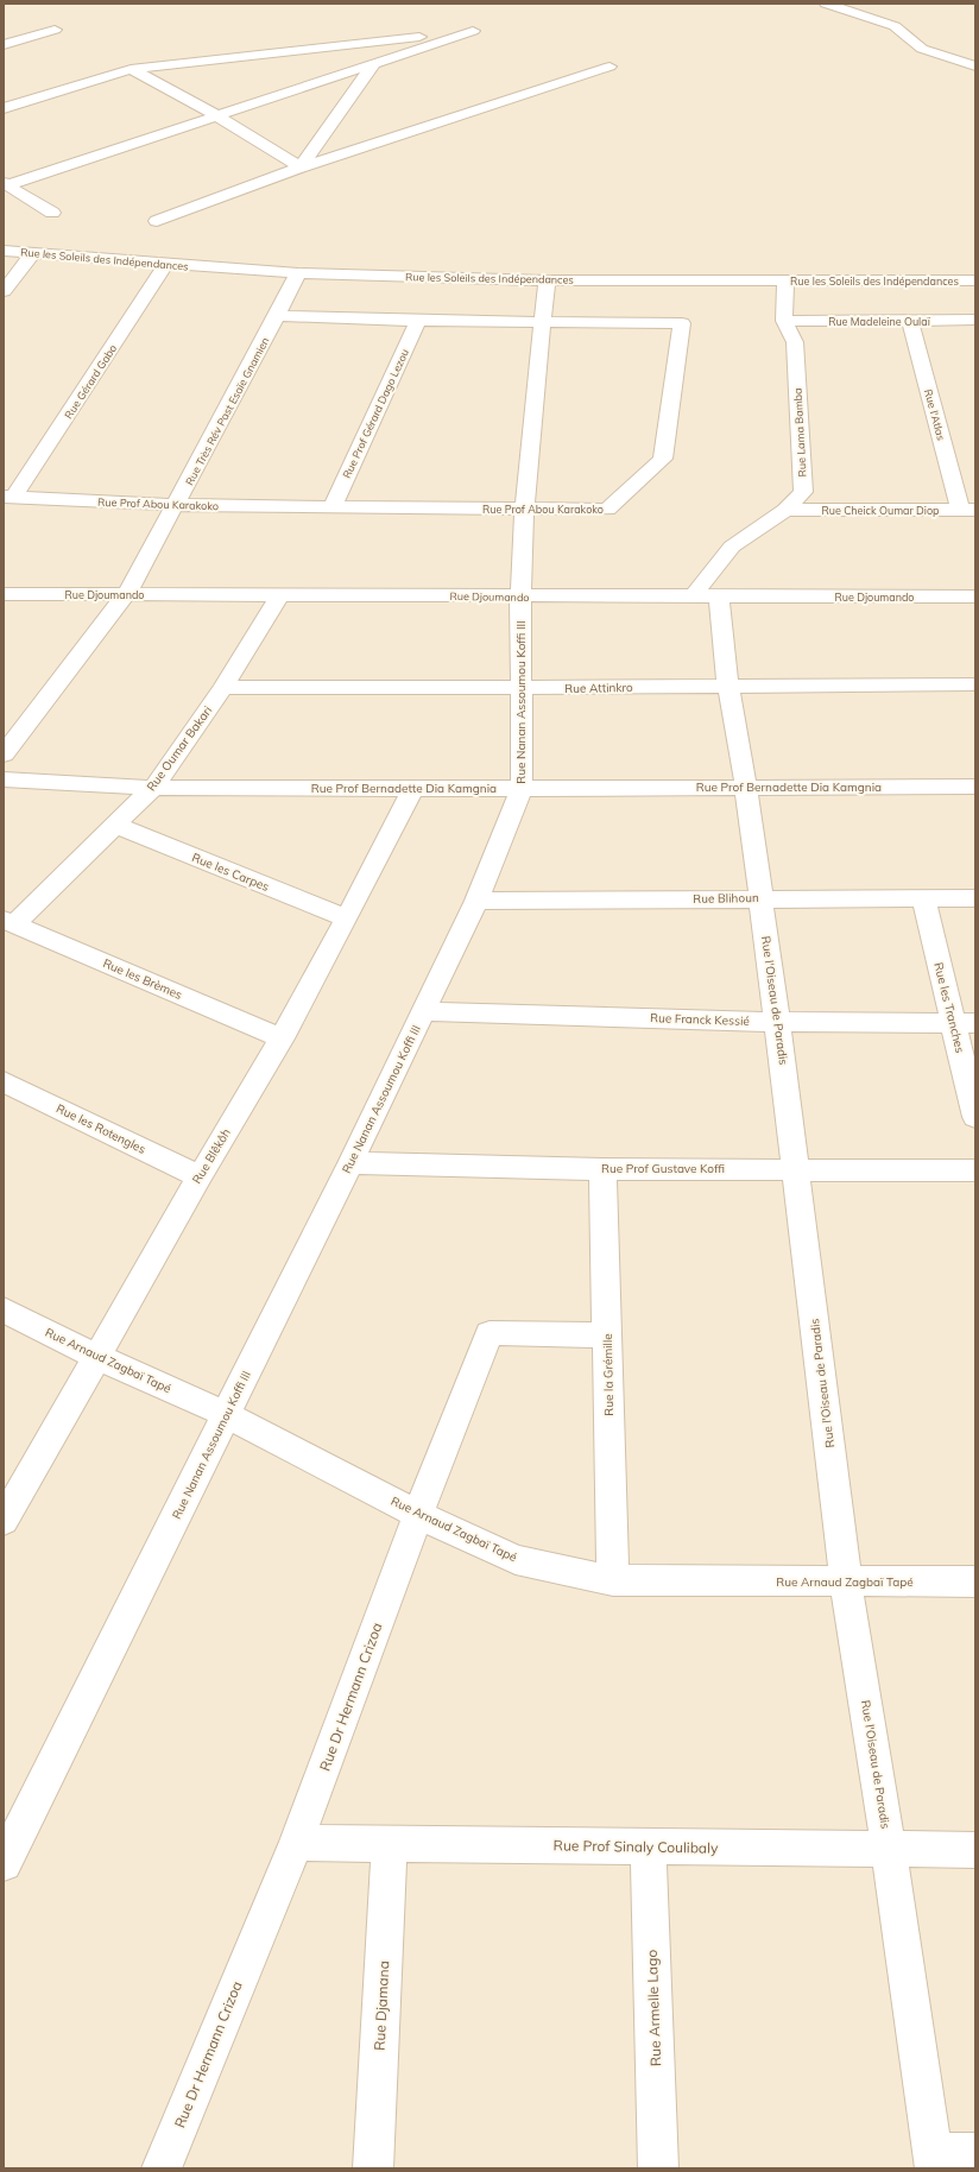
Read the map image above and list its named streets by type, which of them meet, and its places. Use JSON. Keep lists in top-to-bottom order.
{
  "streets": {
    "street": [
      "Rue les Soleils des Indépendances",
      "Rue Madeleine Oulaï",
      "Rue Gérard Gabo",
      "Rue Très Rév Past Esaïe Gnamien",
      "Rue Prof Gérard Dago Lezou",
      "Rue l'Atlas",
      "Rue Lama Bamba",
      "Rue Prof Abou Karakoko",
      "Rue Cheick Oumar Diop",
      "Rue Djoumando",
      "Rue Attinkro",
      "Rue Nanan Assoumou Koffi III",
      "Rue Oumar Bakari",
      "Rue Prof Bernadette Dia Kamgnia",
      "Rue les Carpes",
      "Rue Blihoun",
      "Rue les Brèmes",
      "Rue l'Oiseau de Paradis",
      "Rue les Tranches",
      "Rue Franck Kessié",
      "Rue les Rotengles",
      "Rue Blêkôh",
      "Rue Prof Gustave Koffi",
      "Rue Arnaud Zagbaï Tapé",
      "Rue la Grémille",
      "Rue Dr Hermann Crizoa",
      "Rue Prof Sinaly Coulibaly",
      "Rue Djamana",
      "Rue Armelle Lago"
    ]
  },
  "crossings": [
    ["Rue les Soleils des Indépendances", "Rue Gérard Gabo"],
    ["Rue les Soleils des Indépendances", "Rue Très Rév Past Esaïe Gnamien"],
    ["Rue les Soleils des Indépendances", "Rue Lama Bamba"],
    ["Rue les Soleils des Indépendances", "Rue Nanan Assoumou Koffi III"],
    ["Rue Madeleine Oulaï", "Rue l'Atlas"],
    ["Rue Madeleine Oulaï", "Rue Lama Bamba"],
    ["Rue Gérard Gabo", "Rue Prof Abou Karakoko"],
    ["Rue Très Rév Past Esaïe Gnamien", "Rue Prof Abou Karakoko"],
    ["Rue Très Rév Past Esaïe Gnamien", "Rue Djoumando"],
    ["Rue Prof Gérard Dago Lezou", "Rue Prof Abou Karakoko"],
    ["Rue l'Atlas", "Rue Cheick Oumar Diop"],
    ["Rue Lama Bamba", "Rue Cheick Oumar Diop"],
    ["Rue Lama Bamba", "Rue Djoumando"],
    ["Rue Lama Bamba", "Rue l'Oiseau de Paradis"],
    ["Rue Prof Abou Karakoko", "Rue Nanan Assoumou Koffi III"],
    ["Rue Djoumando", "Rue Nanan Assoumou Koffi III"],
    ["Rue Djoumando", "Rue Oumar Bakari"],
    ["Rue Djoumando", "Rue l'Oiseau de Paradis"],
    ["Rue Attinkro", "Rue Nanan Assoumou Koffi III"],
    ["Rue Attinkro", "Rue Oumar Bakari"],
    ["Rue Attinkro", "Rue l'Oiseau de Paradis"],
    ["Rue Nanan Assoumou Koffi III", "Rue Prof Bernadette Dia Kamgnia"],
    ["Rue Nanan Assoumou Koffi III", "Rue Blihoun"],
    ["Rue Nanan Assoumou Koffi III", "Rue Franck Kessié"],
    ["Rue Nanan Assoumou Koffi III", "Rue Prof Gustave Koffi"],
    ["Rue Nanan Assoumou Koffi III", "Rue Arnaud Zagbaï Tapé"],
    ["Rue Oumar Bakari", "Rue Prof Bernadette Dia Kamgnia"],
    ["Rue Oumar Bakari", "Rue les Carpes"],
    ["Rue Oumar Bakari", "Rue les Brèmes"],
    ["Rue Prof Bernadette Dia Kamgnia", "Rue l'Oiseau de Paradis"],
    ["Rue Prof Bernadette Dia Kamgnia", "Rue Blêkôh"],
    ["Rue les Carpes", "Rue Blêkôh"],
    ["Rue Blihoun", "Rue l'Oiseau de Paradis"],
    ["Rue Blihoun", "Rue les Tranches"],
    ["Rue les Brèmes", "Rue Blêkôh"],
    ["Rue l'Oiseau de Paradis", "Rue Franck Kessié"],
    ["Rue l'Oiseau de Paradis", "Rue Prof Gustave Koffi"],
    ["Rue l'Oiseau de Paradis", "Rue Arnaud Zagbaï Tapé"],
    ["Rue l'Oiseau de Paradis", "Rue Prof Sinaly Coulibaly"],
    ["Rue les Tranches", "Rue Franck Kessié"],
    ["Rue les Rotengles", "Rue Blêkôh"],
    ["Rue Blêkôh", "Rue Arnaud Zagbaï Tapé"],
    ["Rue Prof Gustave Koffi", "Rue la Grémille"],
    ["Rue Arnaud Zagbaï Tapé", "Rue la Grémille"],
    ["Rue Arnaud Zagbaï Tapé", "Rue Dr Hermann Crizoa"],
    ["Rue la Grémille", "Rue Dr Hermann Crizoa"],
    ["Rue Dr Hermann Crizoa", "Rue Prof Sinaly Coulibaly"],
    ["Rue Prof Sinaly Coulibaly", "Rue Djamana"],
    ["Rue Prof Sinaly Coulibaly", "Rue Armelle Lago"]
  ]
}
